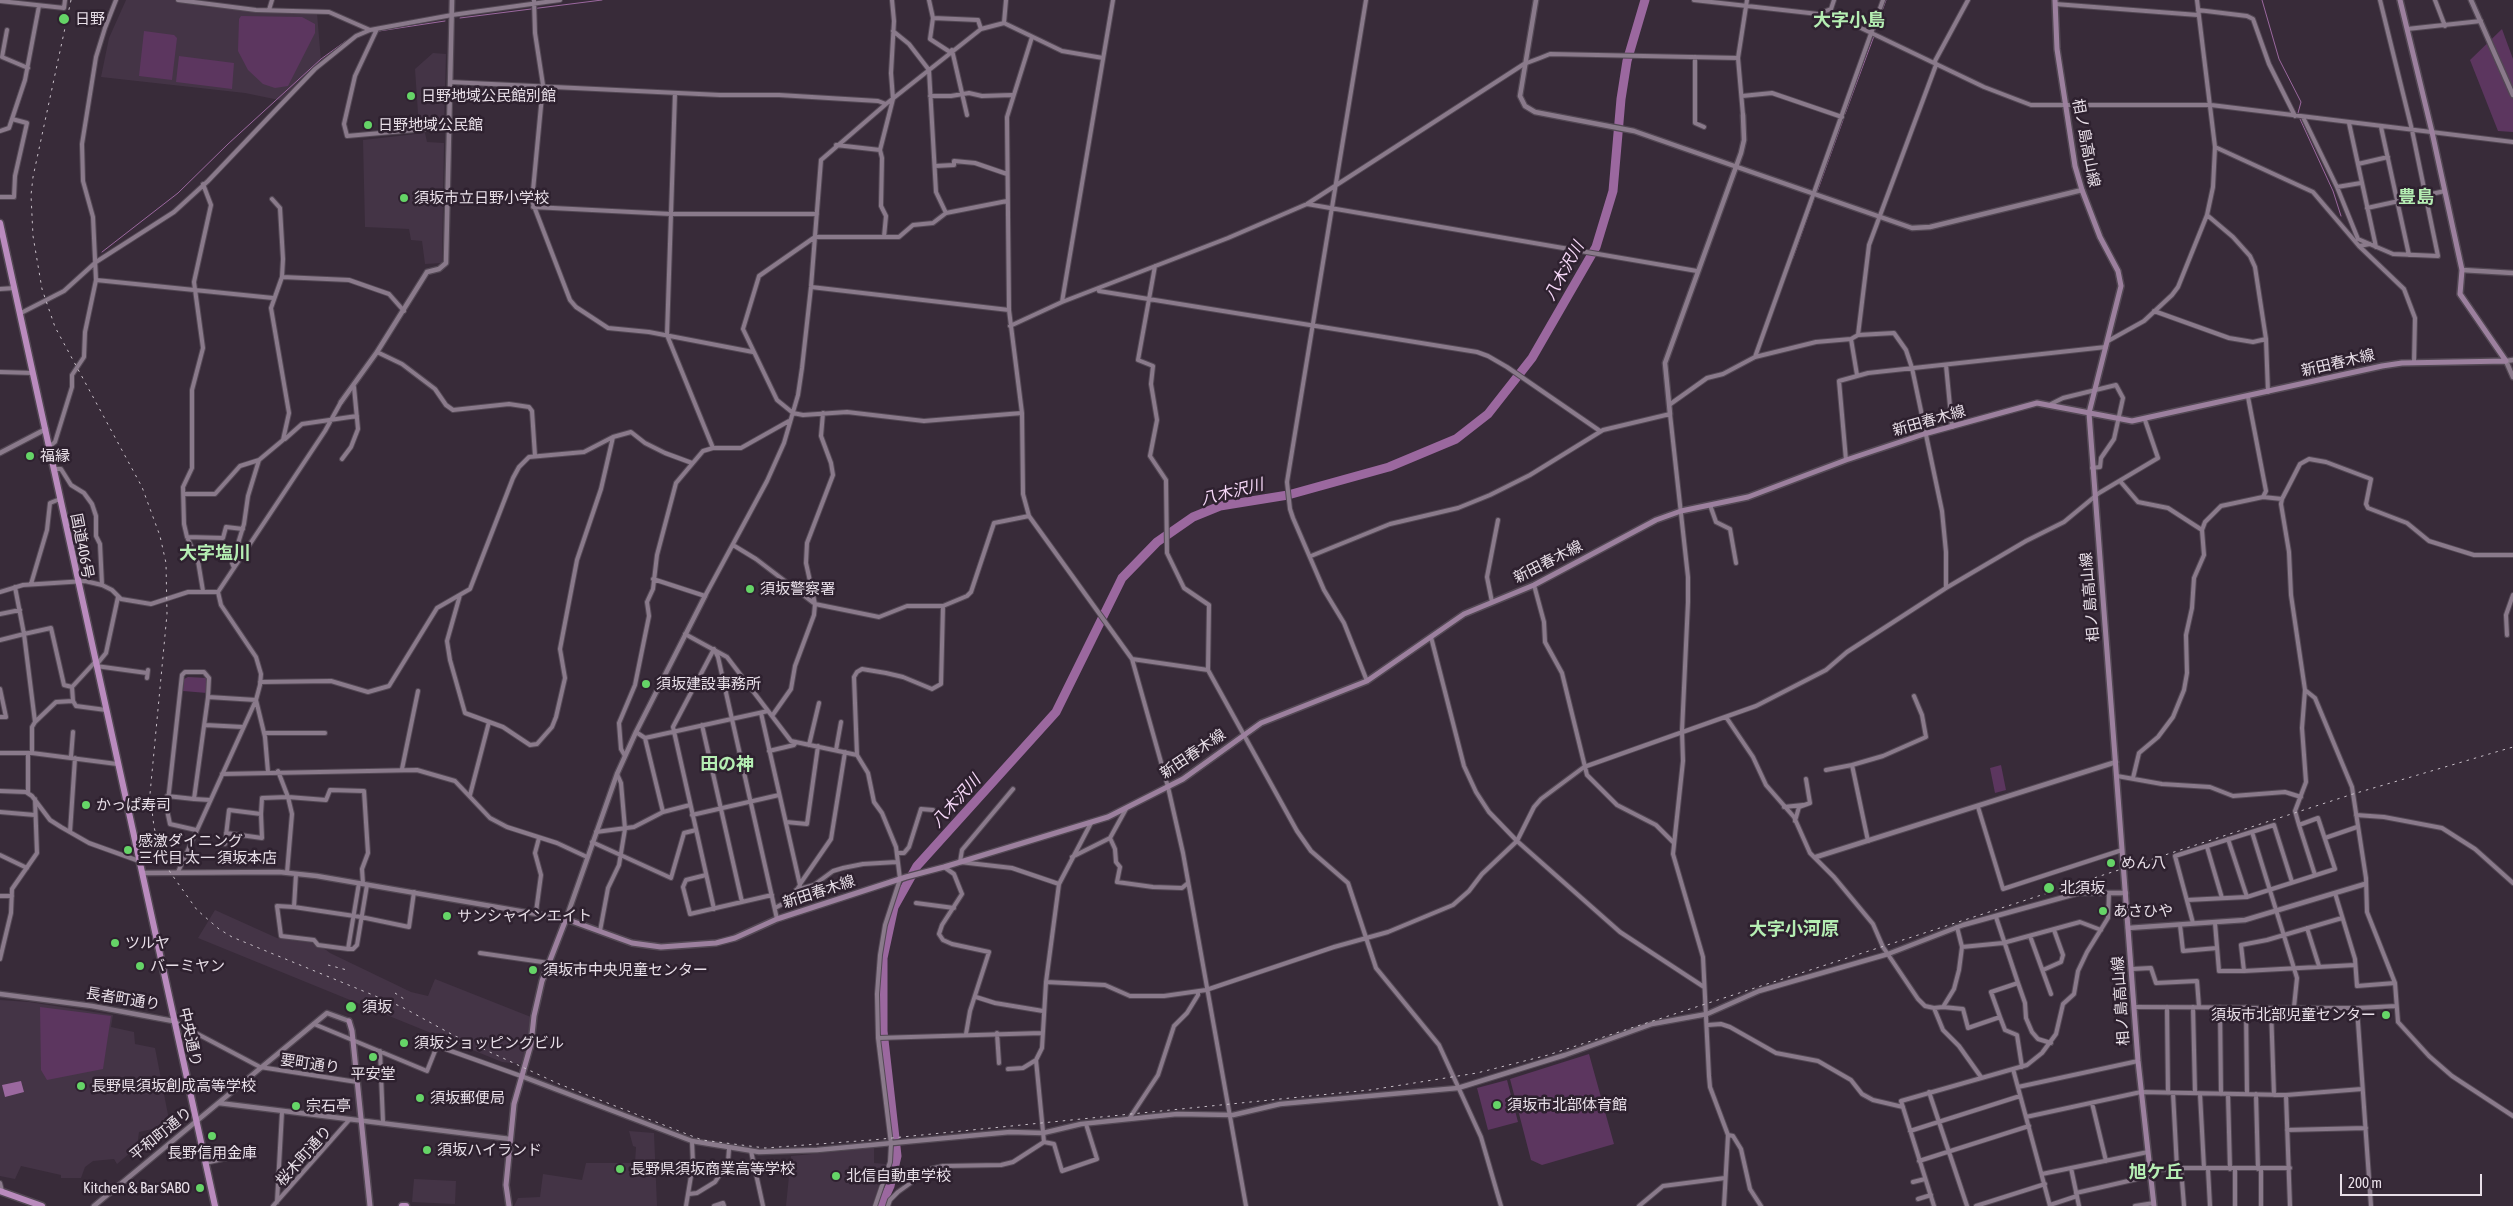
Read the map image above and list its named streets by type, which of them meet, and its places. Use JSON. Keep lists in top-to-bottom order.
{
  "streets": {
    "highway": ["国道406号", "中央通り"],
    "main road": ["相ノ島高山線", "新田春木線"],
    "street": [
      "長者町通り",
      "要町通り",
      "平和町通り",
      "桜木町通り"
    ]
  },
  "crossings": [
    ["相ノ島高山線", "新田春木線"],
    ["国道406号", "中央通り"],
    ["長者町通り", "中央通り"],
    ["長者町通り", "要町通り"],
    ["長者町通り", "平和町通り"],
    ["中央通り", "平和町通り"],
    ["要町通り", "平和町通り"]
  ],
  "districts": [
    "大字小島",
    "豊島",
    "大字塩川",
    "田の神",
    "大字小河原",
    "旭ケ丘"
  ],
  "water": ["八木沢川"],
  "places": [
    "日野",
    "日野地域公民館別館",
    "日野地域公民館",
    "須坂市立日野小学校",
    "福縁",
    "須坂警察署",
    "須坂建設事務所",
    "かっぱ寿司",
    "感激ダイニング 三代目 太一 須坂本店",
    "めん八",
    "北須坂",
    "あさひや",
    "サンシャインエイト",
    "ツルヤ",
    "バーミヤン",
    "須坂市中央児童センター",
    "須坂",
    "須坂市北部児童センター",
    "須坂ショッピングビル",
    "平安堂",
    "長野県須坂創成高等学校",
    "須坂郵便局",
    "須坂市北部体育館",
    "宗石亭",
    "長野信用金庫",
    "須坂ハイランド",
    "長野県須坂商業高等学校",
    "北信自動車学校",
    "Kitchen＆Bar SABO"
  ],
  "scale_bar": "200 m"
}
